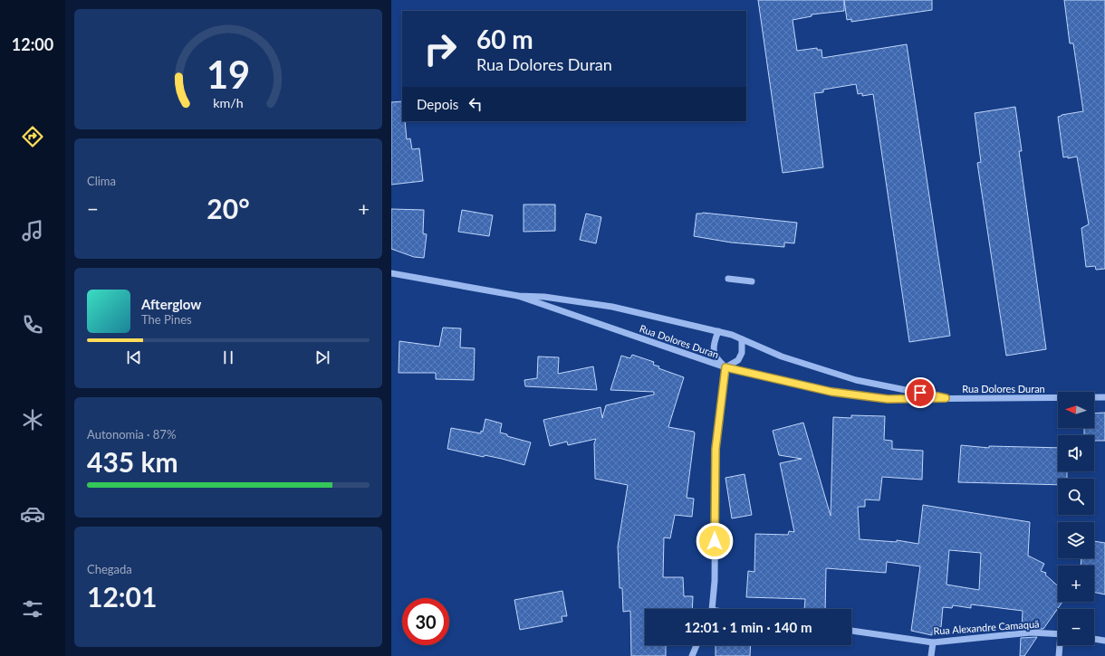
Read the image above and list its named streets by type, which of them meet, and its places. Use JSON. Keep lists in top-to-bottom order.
{
  "streets": {
    "street": ["Rua Dolores Duran", "Rua Alexandre Camaquã"]
  },
  "north": "left",
  "page": {
    "tabs": "12:00",
    "turn": ["60 m", "Rua Dolores Duran"],
    "then": "Depois",
    "tile": [
      "Clima",
      ["Autonomia · 87%", "435 km"],
      ["Chegada", "12:01"]
    ],
    "heat": ["−", "20°", "+"],
    "song": ["Afterglow", "The Pines"],
    "map_buttons": ["+", "−"],
    "limit": "30",
    "trip": "12:01 · 1 min · 140 m",
    "gauge": ["19", "km/h"]
  }
}
